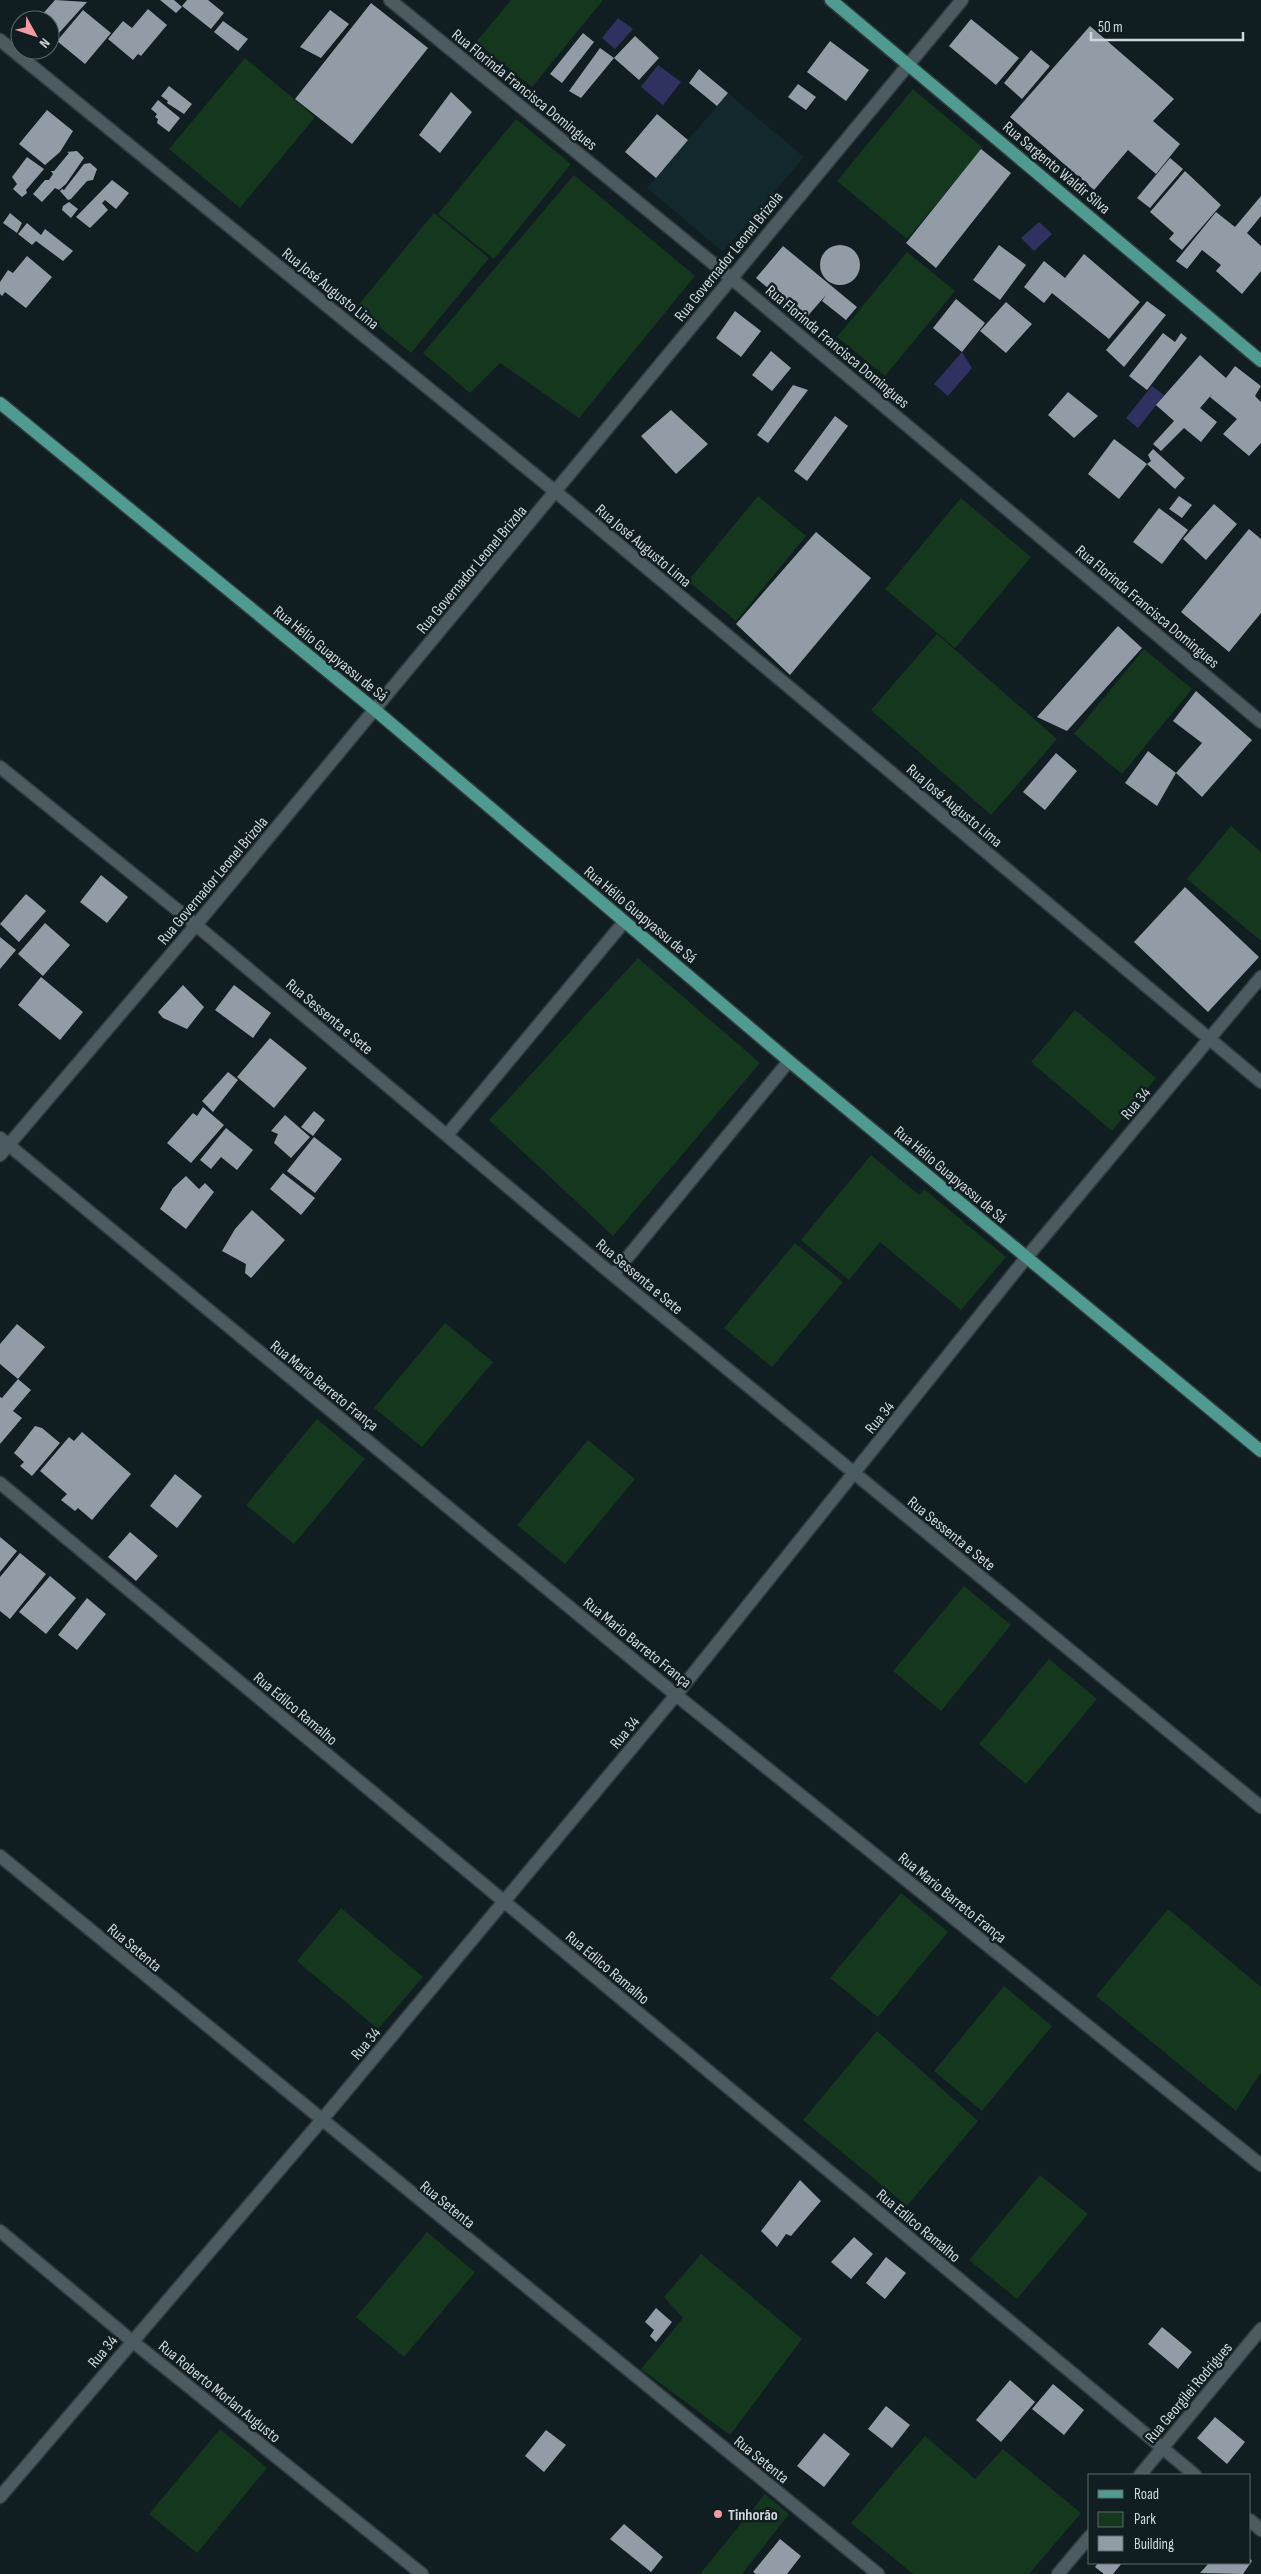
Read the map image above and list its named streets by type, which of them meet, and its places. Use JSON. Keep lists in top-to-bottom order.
{
  "streets": {
    "main road": ["Rua Sargento Waldir Silva", "Rua Hélio Guapyassu de Sá"],
    "street": [
      "Rua Florinda Francisca Domingues",
      "Rua Governador Leonel Brizola",
      "Rua José Augusto Lima",
      "Rua Sessenta e Sete",
      "Rua 34",
      "Rua Mario Barreto França",
      "Rua Edilco Ramalho",
      "Rua Setenta",
      "Rua Roberto Morlan Augusto",
      "Rua Georgilei Rodrigues"
    ]
  },
  "crossings": [
    ["Rua Florinda Francisca Domingues", "Rua Governador Leonel Brizola"],
    ["Rua Sargento Waldir Silva", "Rua Governador Leonel Brizola"],
    ["Rua Governador Leonel Brizola", "Rua José Augusto Lima"],
    ["Rua Governador Leonel Brizola", "Rua Hélio Guapyassu de Sá"],
    ["Rua Governador Leonel Brizola", "Rua Sessenta e Sete"],
    ["Rua Governador Leonel Brizola", "Rua Mario Barreto França"],
    ["Rua José Augusto Lima", "Rua 34"],
    ["Rua Hélio Guapyassu de Sá", "Rua 34"],
    ["Rua Sessenta e Sete", "Rua 34"],
    ["Rua 34", "Rua Mario Barreto França"],
    ["Rua 34", "Rua Edilco Ramalho"],
    ["Rua 34", "Rua Setenta"],
    ["Rua 34", "Rua Roberto Morlan Augusto"],
    ["Rua Edilco Ramalho", "Rua Georgilei Rodrigues"]
  ],
  "places": ["Tinhorão"],
  "legend": ["Road", "Park", "Building"],
  "scale_bar": "50 m",
  "north": "bottom right"
}
